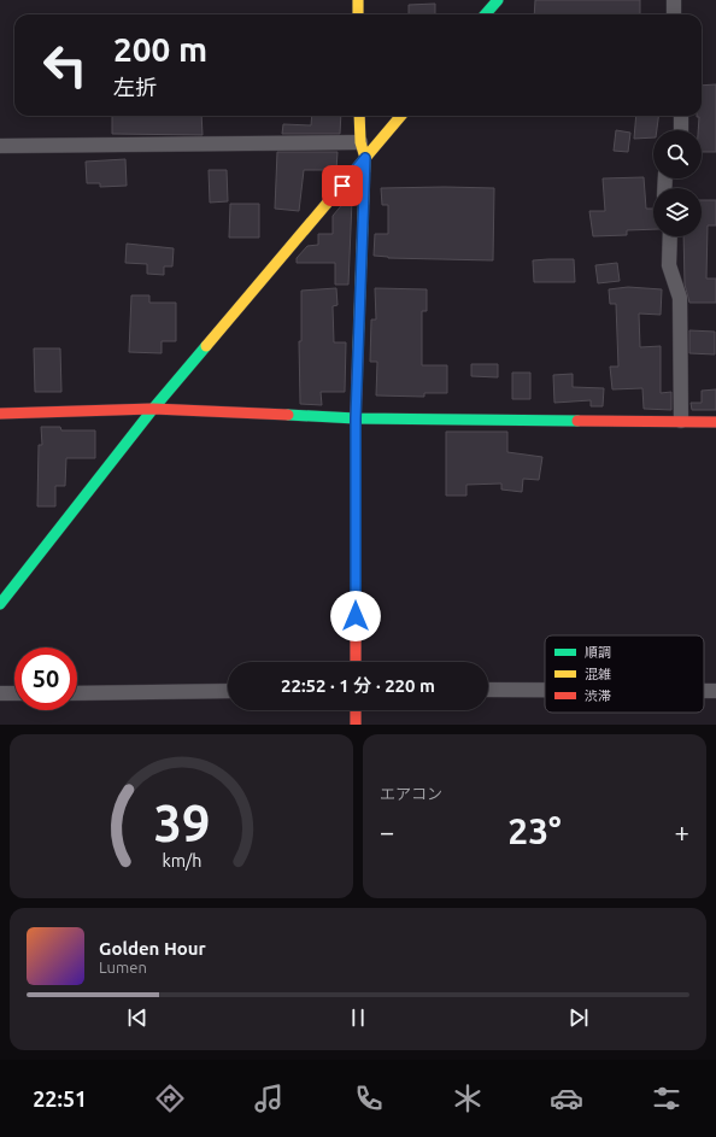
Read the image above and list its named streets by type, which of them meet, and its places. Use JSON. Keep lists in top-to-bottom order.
{
  "legend": ["順調", "混雑", "渋滞"],
  "page": {
    "turn": ["200 m", "左折"],
    "limit": "50",
    "trip": "22:52 · 1 分 · 220 m",
    "tile": "エアコン",
    "heat": ["−", "23°", "+"],
    "song": ["Golden Hour", "Lumen"],
    "tabs": "22:51",
    "gauge": ["39", "km/h"]
  }
}
